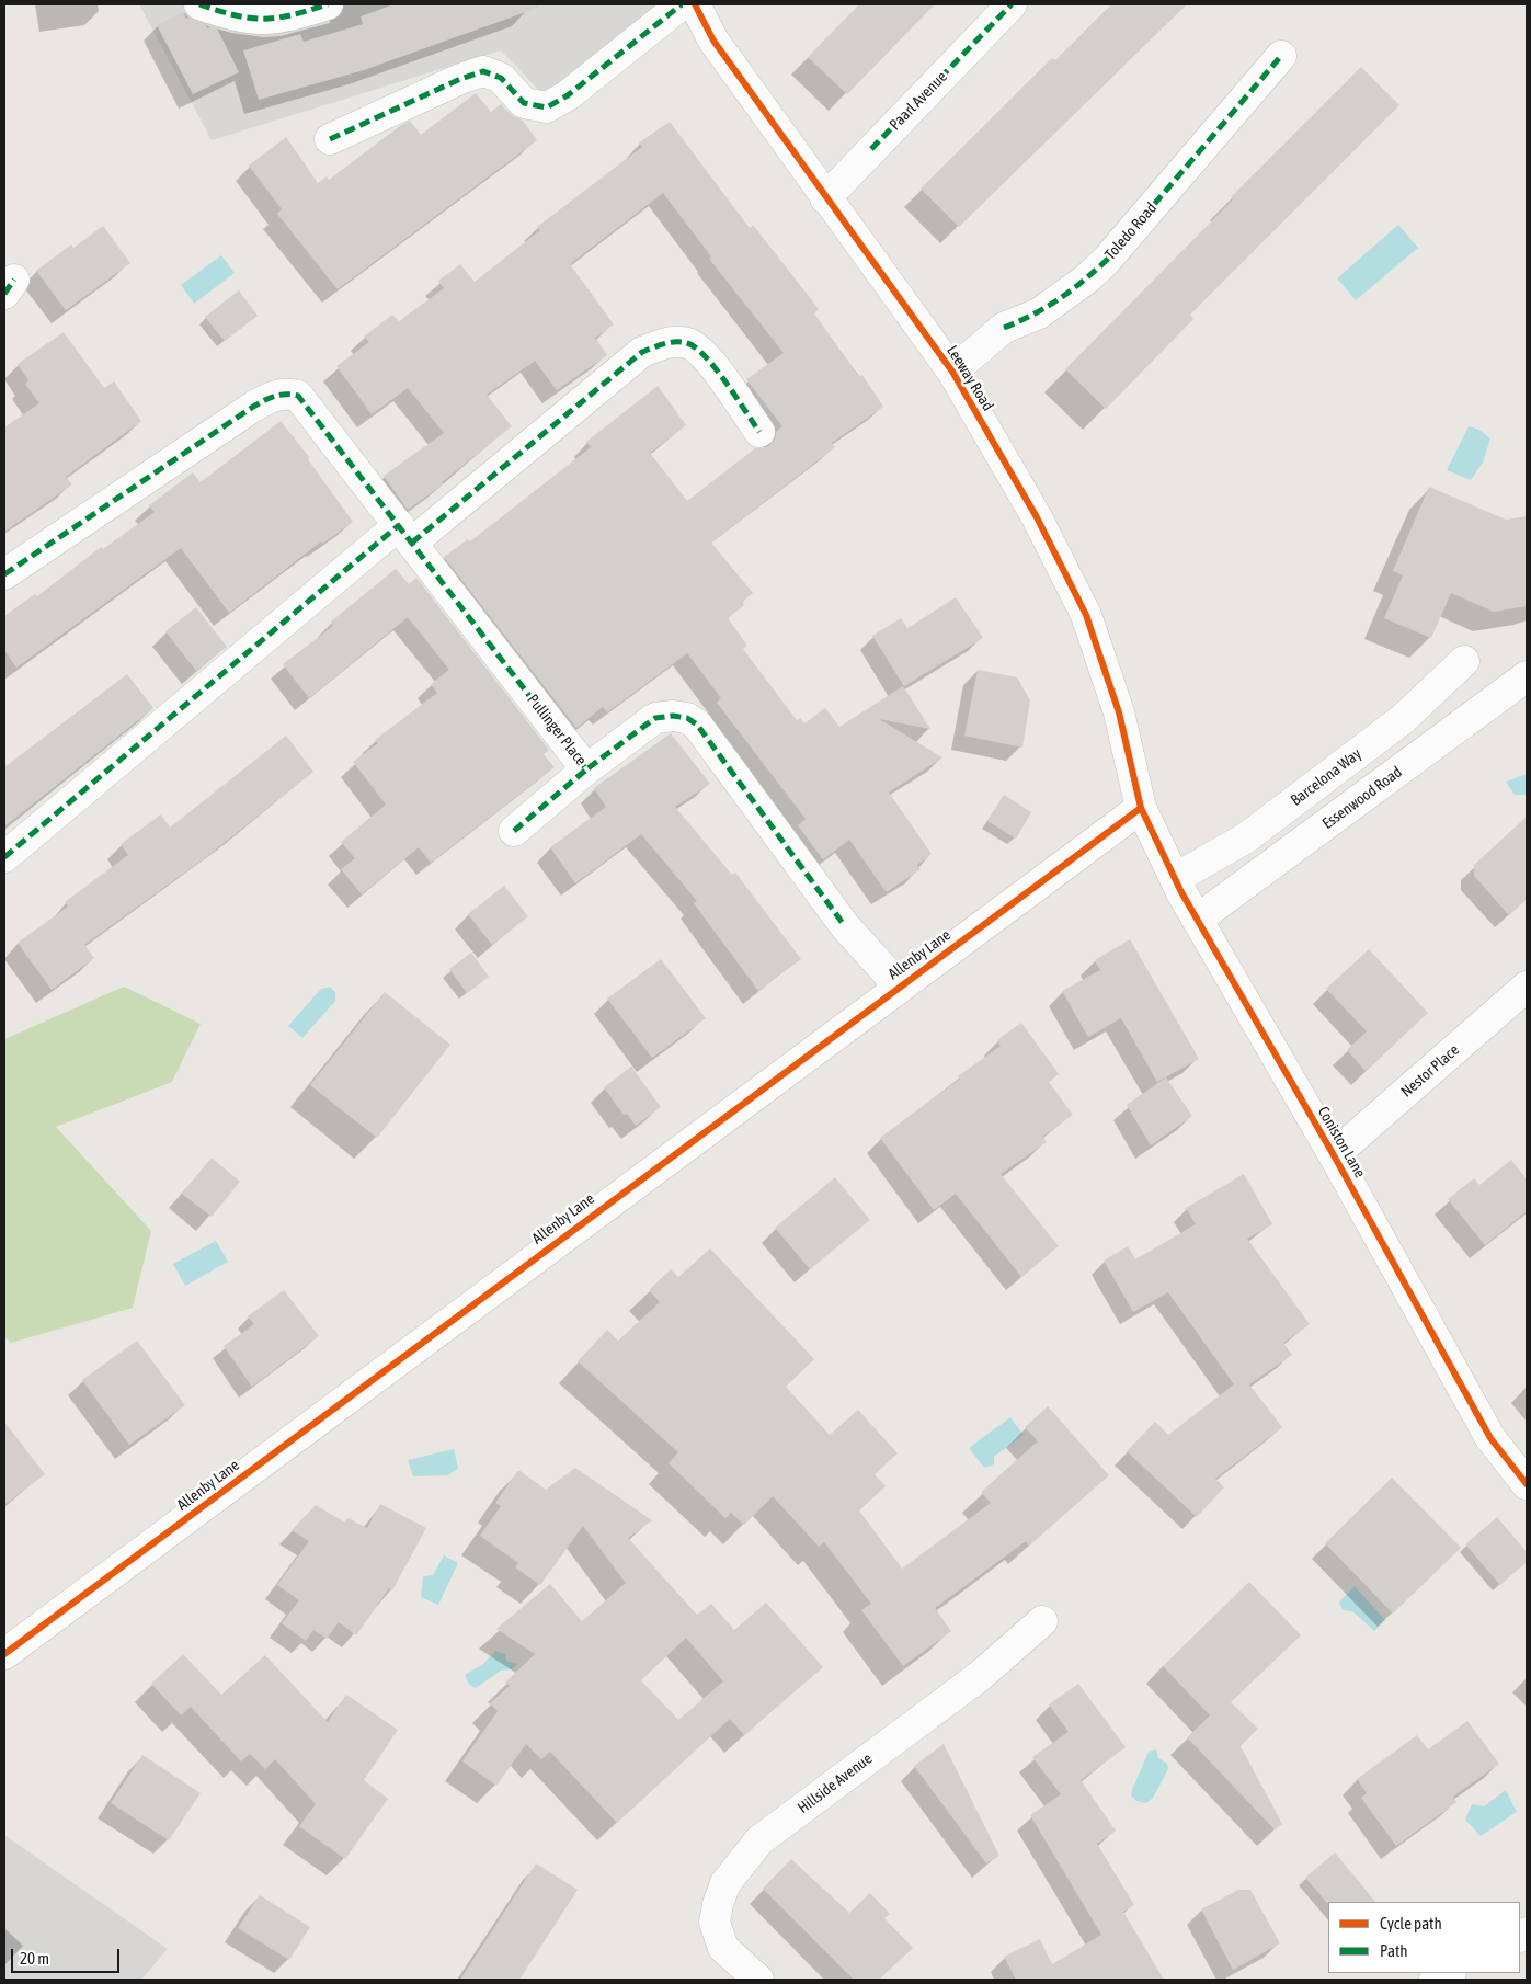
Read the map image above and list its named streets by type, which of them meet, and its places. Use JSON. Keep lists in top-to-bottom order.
{
  "streets": {
    "street": [
      "Paarl Avenue",
      "Toledo Road",
      "Leeway Road",
      "Pullinger Place",
      "Barcelona Way",
      "Essenwood Road",
      "Allenby Lane",
      "Nestor Place",
      "Coniston Lane",
      "Hillside Avenue"
    ]
  },
  "crossings": [
    ["Paarl Avenue", "Leeway Road"],
    ["Toledo Road", "Leeway Road"],
    ["Leeway Road", "Allenby Lane"],
    ["Leeway Road", "Coniston Lane"],
    ["Pullinger Place", "Allenby Lane"],
    ["Barcelona Way", "Coniston Lane"],
    ["Essenwood Road", "Coniston Lane"],
    ["Allenby Lane", "Coniston Lane"],
    ["Nestor Place", "Coniston Lane"]
  ],
  "legend": ["Cycle path", "Path"],
  "scale_bar": "20 m"
}
